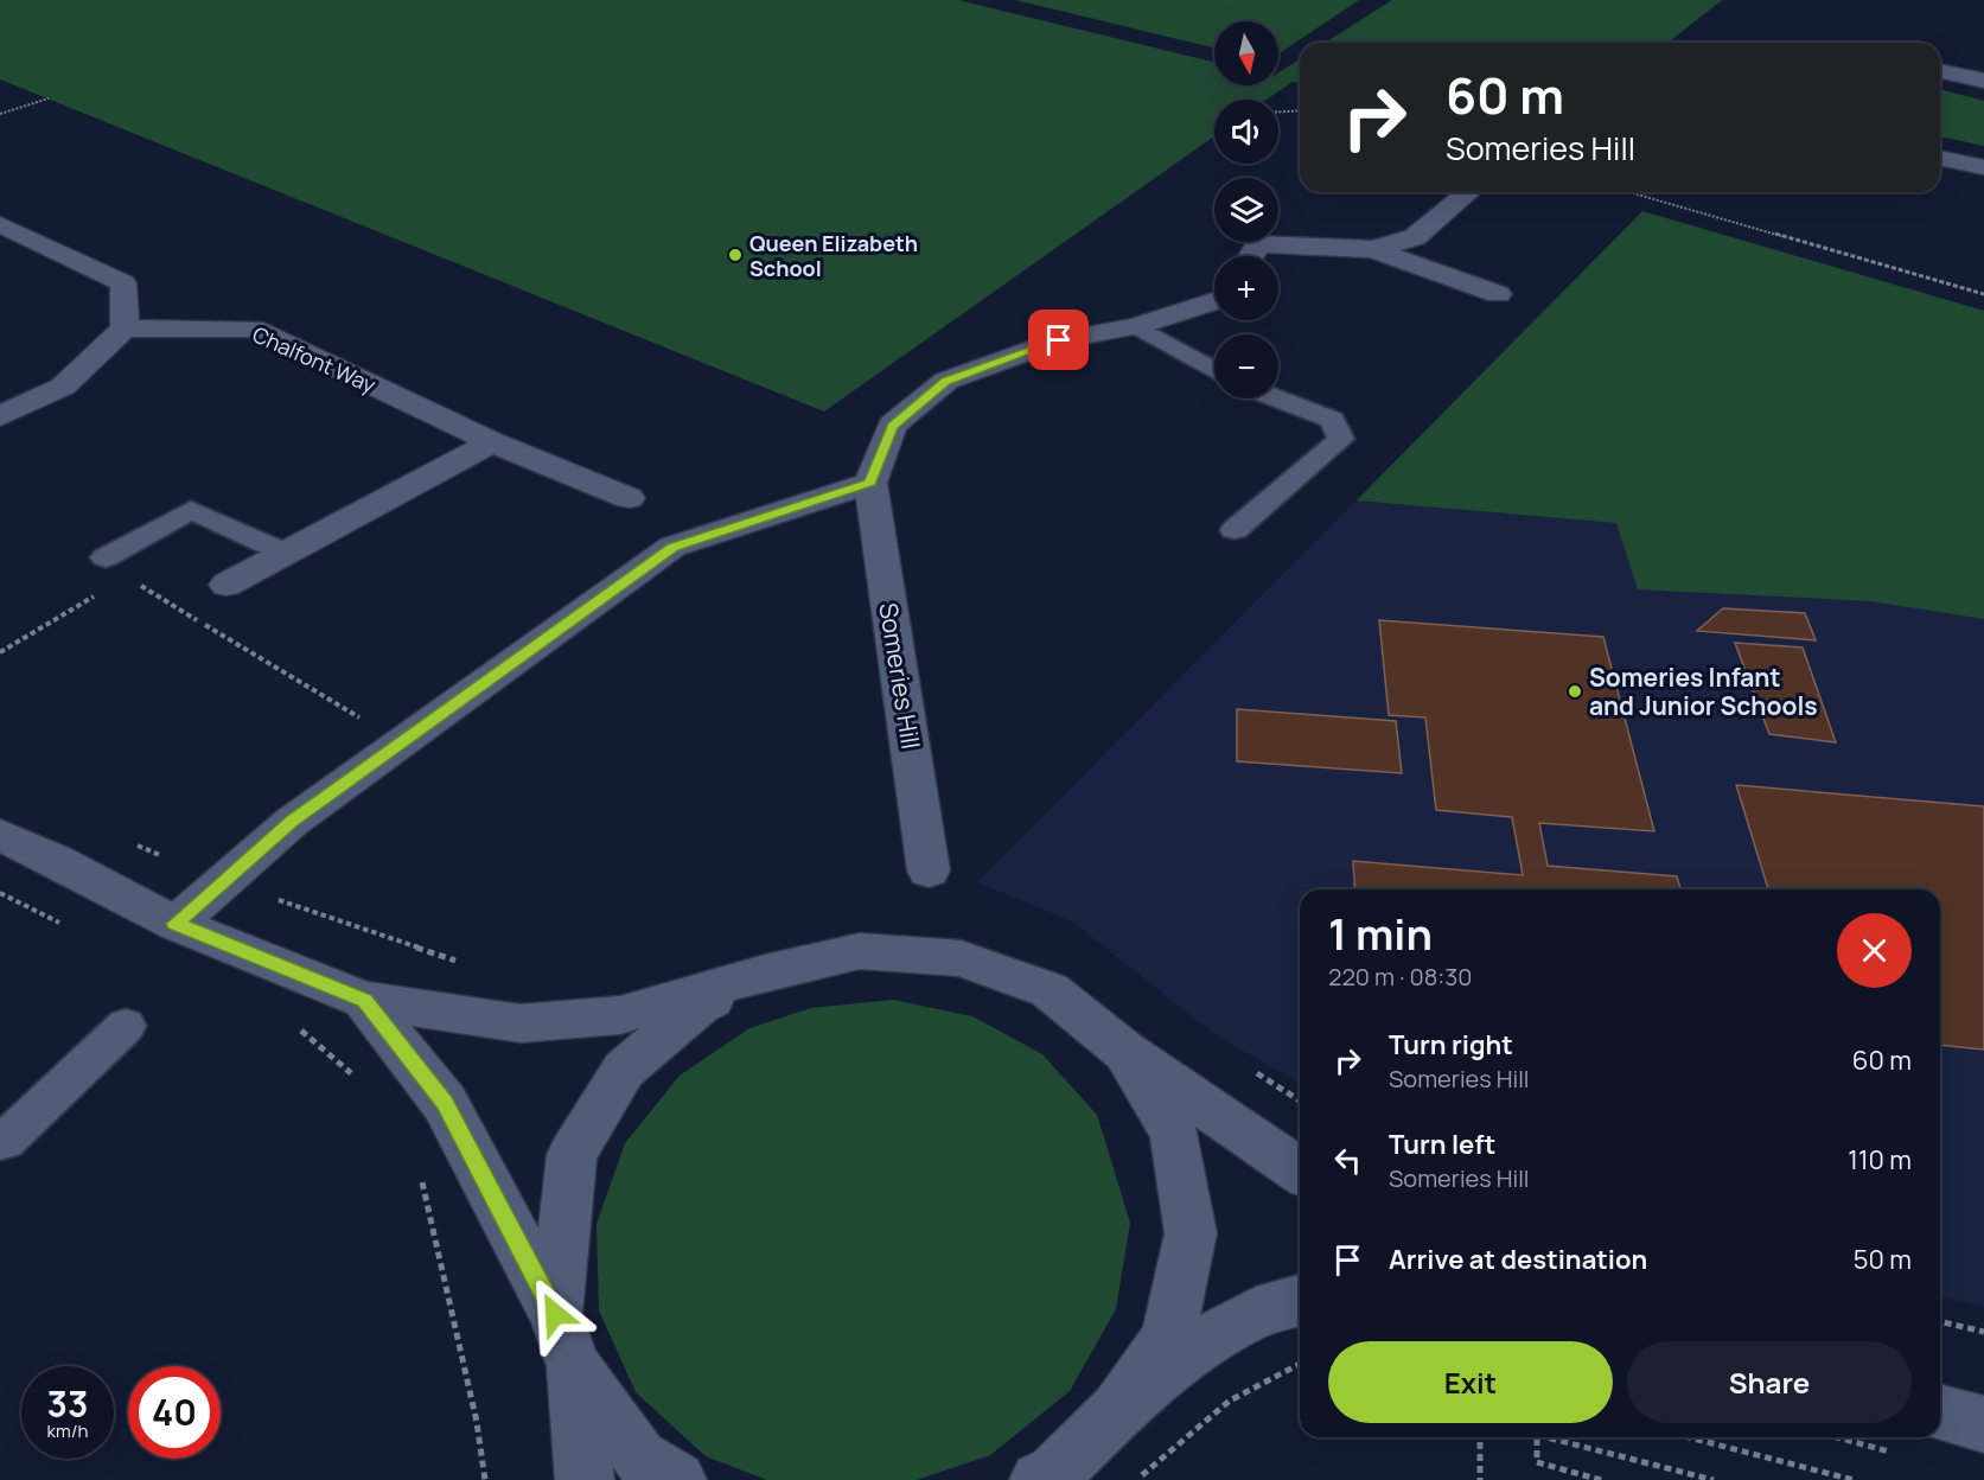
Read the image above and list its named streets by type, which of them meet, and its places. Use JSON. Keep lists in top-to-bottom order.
{
  "streets": {
    "street": ["Chalfont Way", "Someries Hill"]
  },
  "places": ["Queen Elizabeth School", "Someries Infant and Junior Schools"],
  "north": "bottom",
  "page": {
    "map_buttons": ["+", "−"],
    "turn": ["60 m", "Someries Hill"],
    "heading": ["1 min", "220 m · 08:30"],
    "list": [
      {
        "name": "Turn right",
        "note": "Someries Hill",
        "value": "60 m"
      },
      {
        "name": "Turn left",
        "note": "Someries Hill",
        "value": "110 m"
      },
      {
        "name": "Arrive at destination",
        "value": "50 m"
      }
    ],
    "buttons": ["Exit", "Share"],
    "speed": "33 km/h",
    "limit": "40"
  }
}
